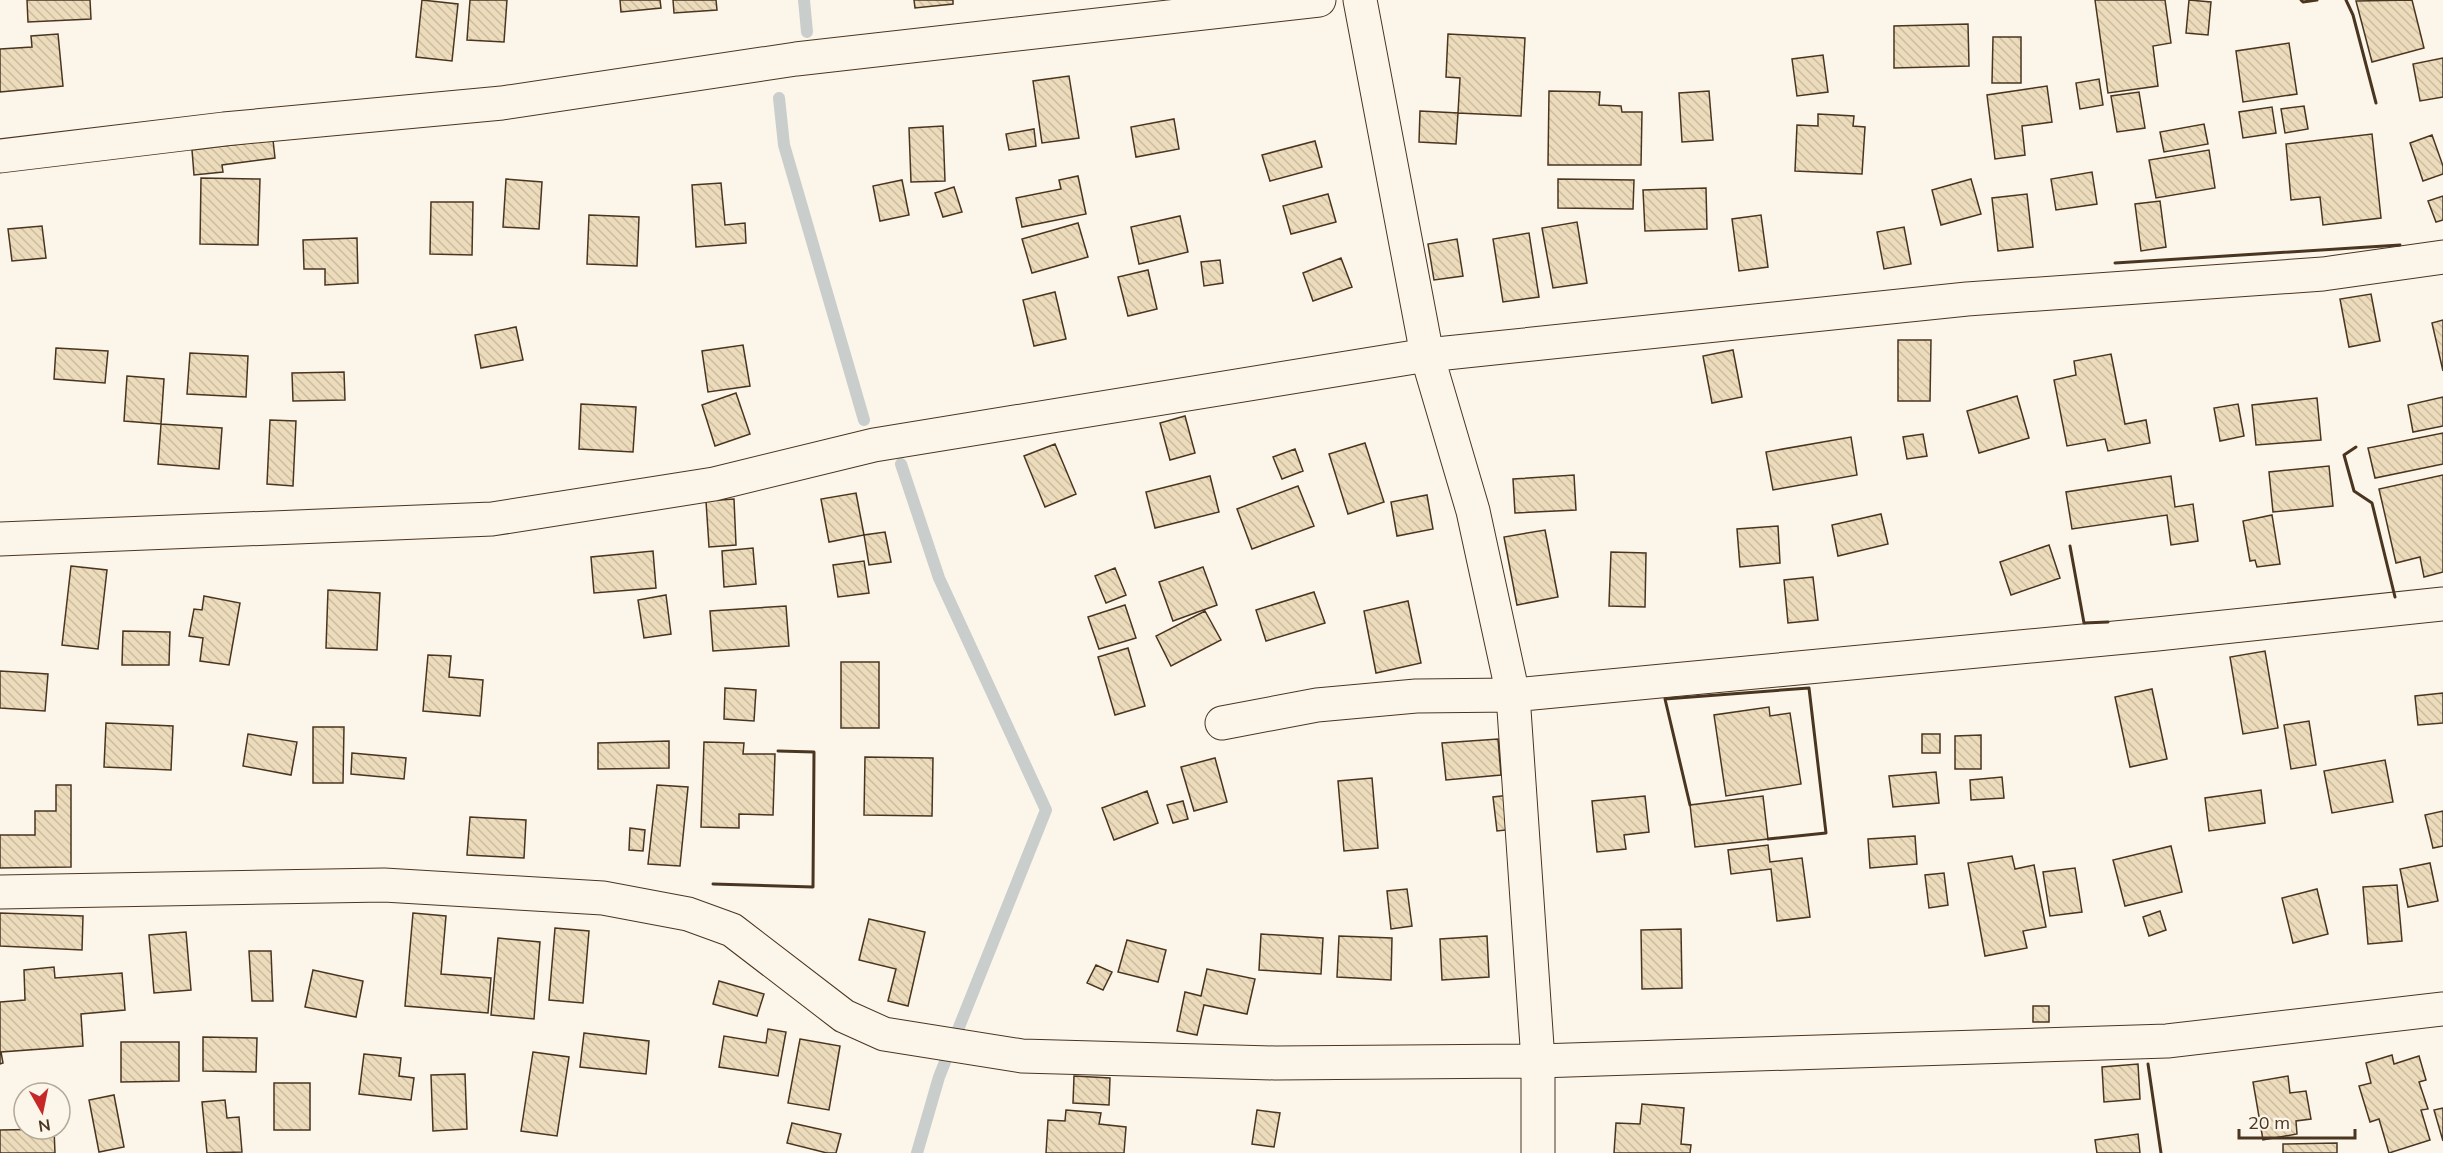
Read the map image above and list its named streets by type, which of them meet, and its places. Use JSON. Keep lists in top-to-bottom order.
{
  "scale_bar": "20 m",
  "north": "bottom"
}
